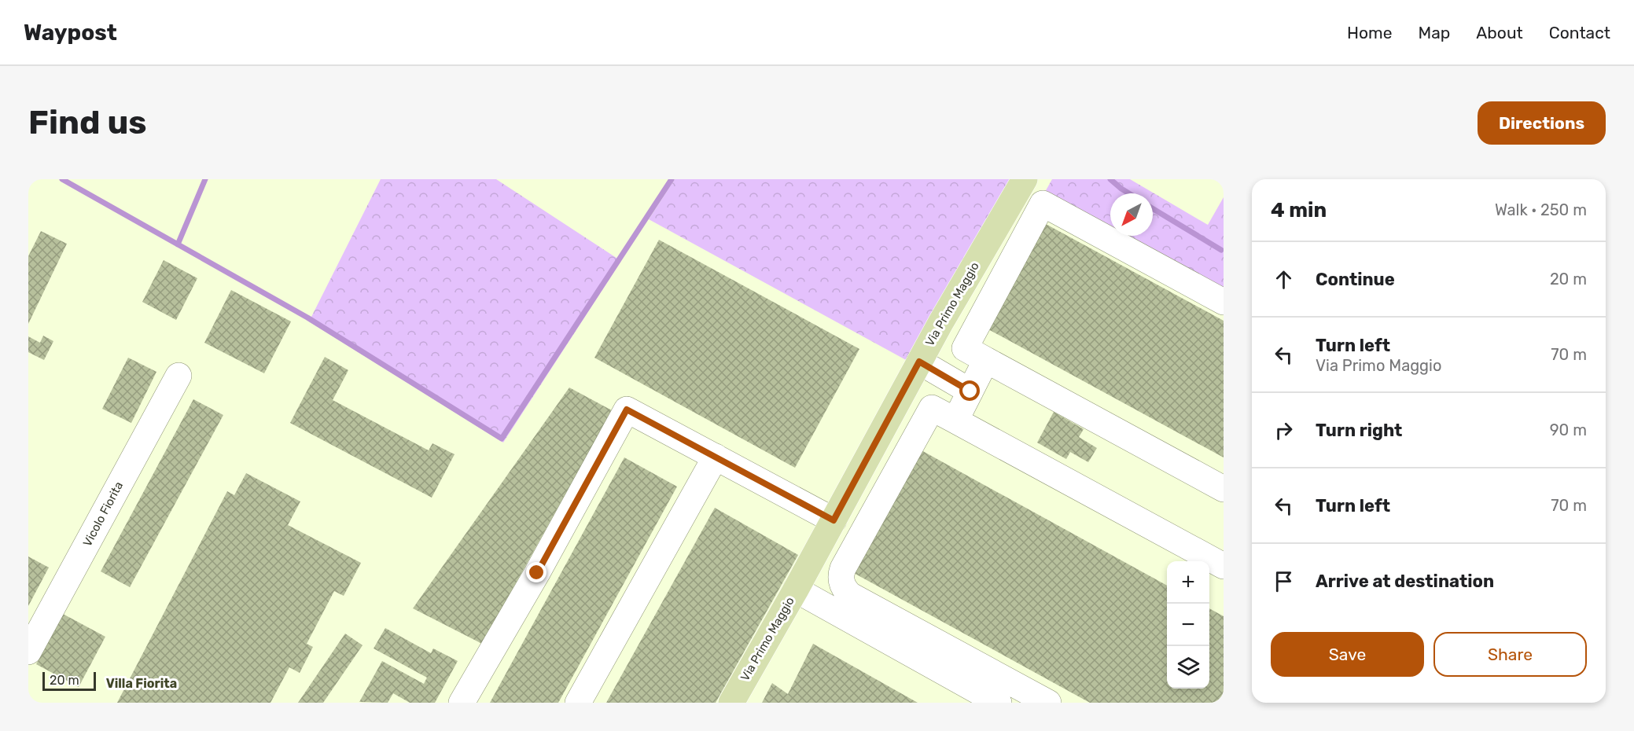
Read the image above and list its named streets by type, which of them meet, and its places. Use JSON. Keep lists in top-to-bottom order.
{
  "streets": {
    "main road": ["Via Primo Maggio"],
    "street": ["Vicolo Fiorita"]
  },
  "districts": ["Villa Fiorita"],
  "scale_bar": "20 m",
  "north": "bottom left",
  "page": {
    "header": "Waypost",
    "nav": [
      "Home",
      "Map",
      "About",
      "Contact"
    ],
    "buttons": [
      "Directions",
      ["Save", "Share"]
    ],
    "title": "Find us",
    "heading": ["4 min", "Walk · 250 m"],
    "list": [
      ["Continue", "20 m"],
      ["Turn left", "Via Primo Maggio", "70 m"],
      ["Turn right", "90 m"],
      ["Turn left", "70 m"],
      "Arrive at destination"
    ],
    "map_buttons": ["+", "−"],
    "scale": "20 m"
  }
}
